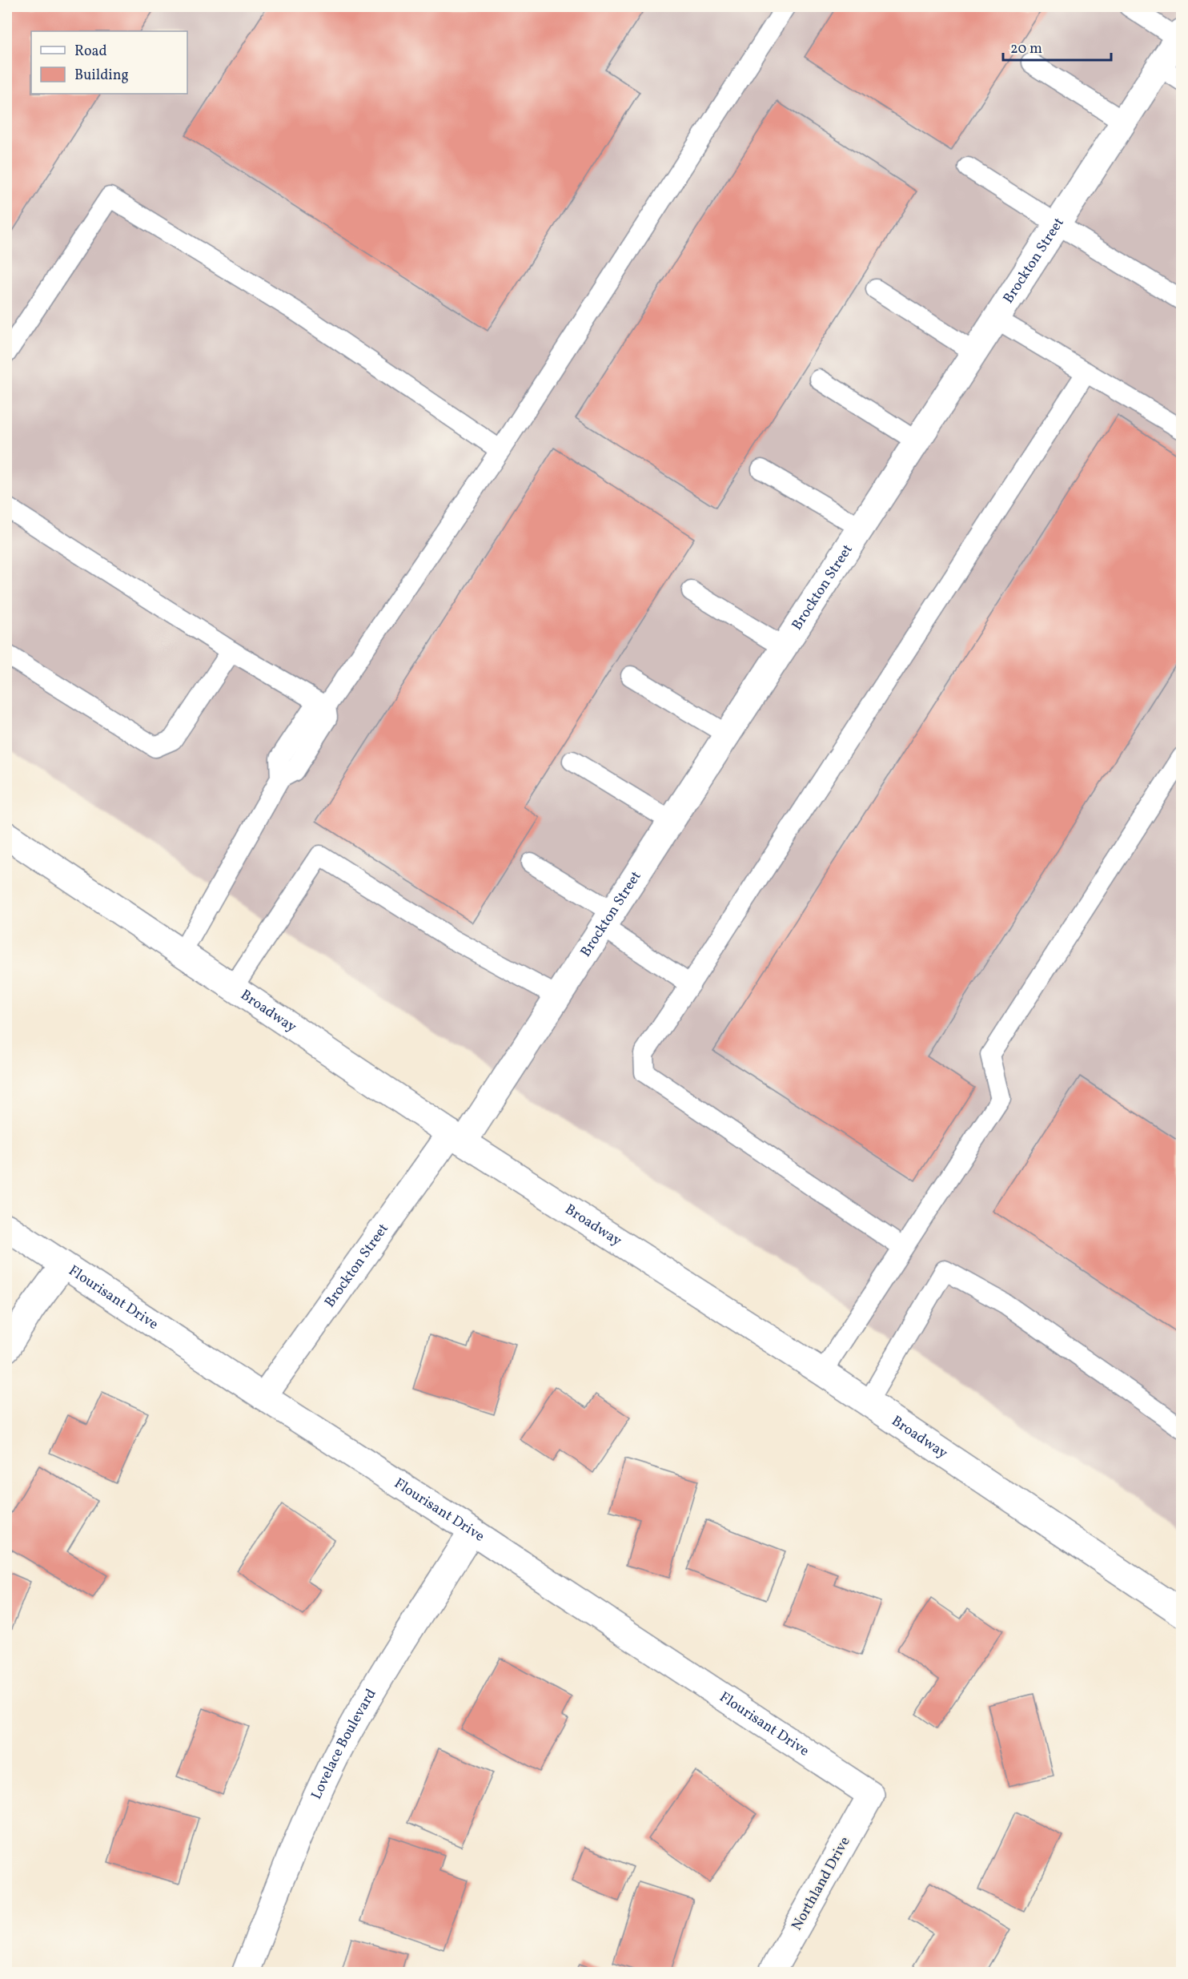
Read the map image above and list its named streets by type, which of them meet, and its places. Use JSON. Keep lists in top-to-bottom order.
{
  "streets": {
    "street": [
      "Brockton Street",
      "Broadway",
      "Flourisant Drive",
      "Lovelace Boulevard",
      "Northland Drive"
    ]
  },
  "crossings": [
    ["Brockton Street", "Broadway"],
    ["Brockton Street", "Flourisant Drive"],
    ["Flourisant Drive", "Lovelace Boulevard"],
    ["Flourisant Drive", "Northland Drive"]
  ],
  "legend": ["Road", "Building"],
  "scale_bar": "20 m"
}
